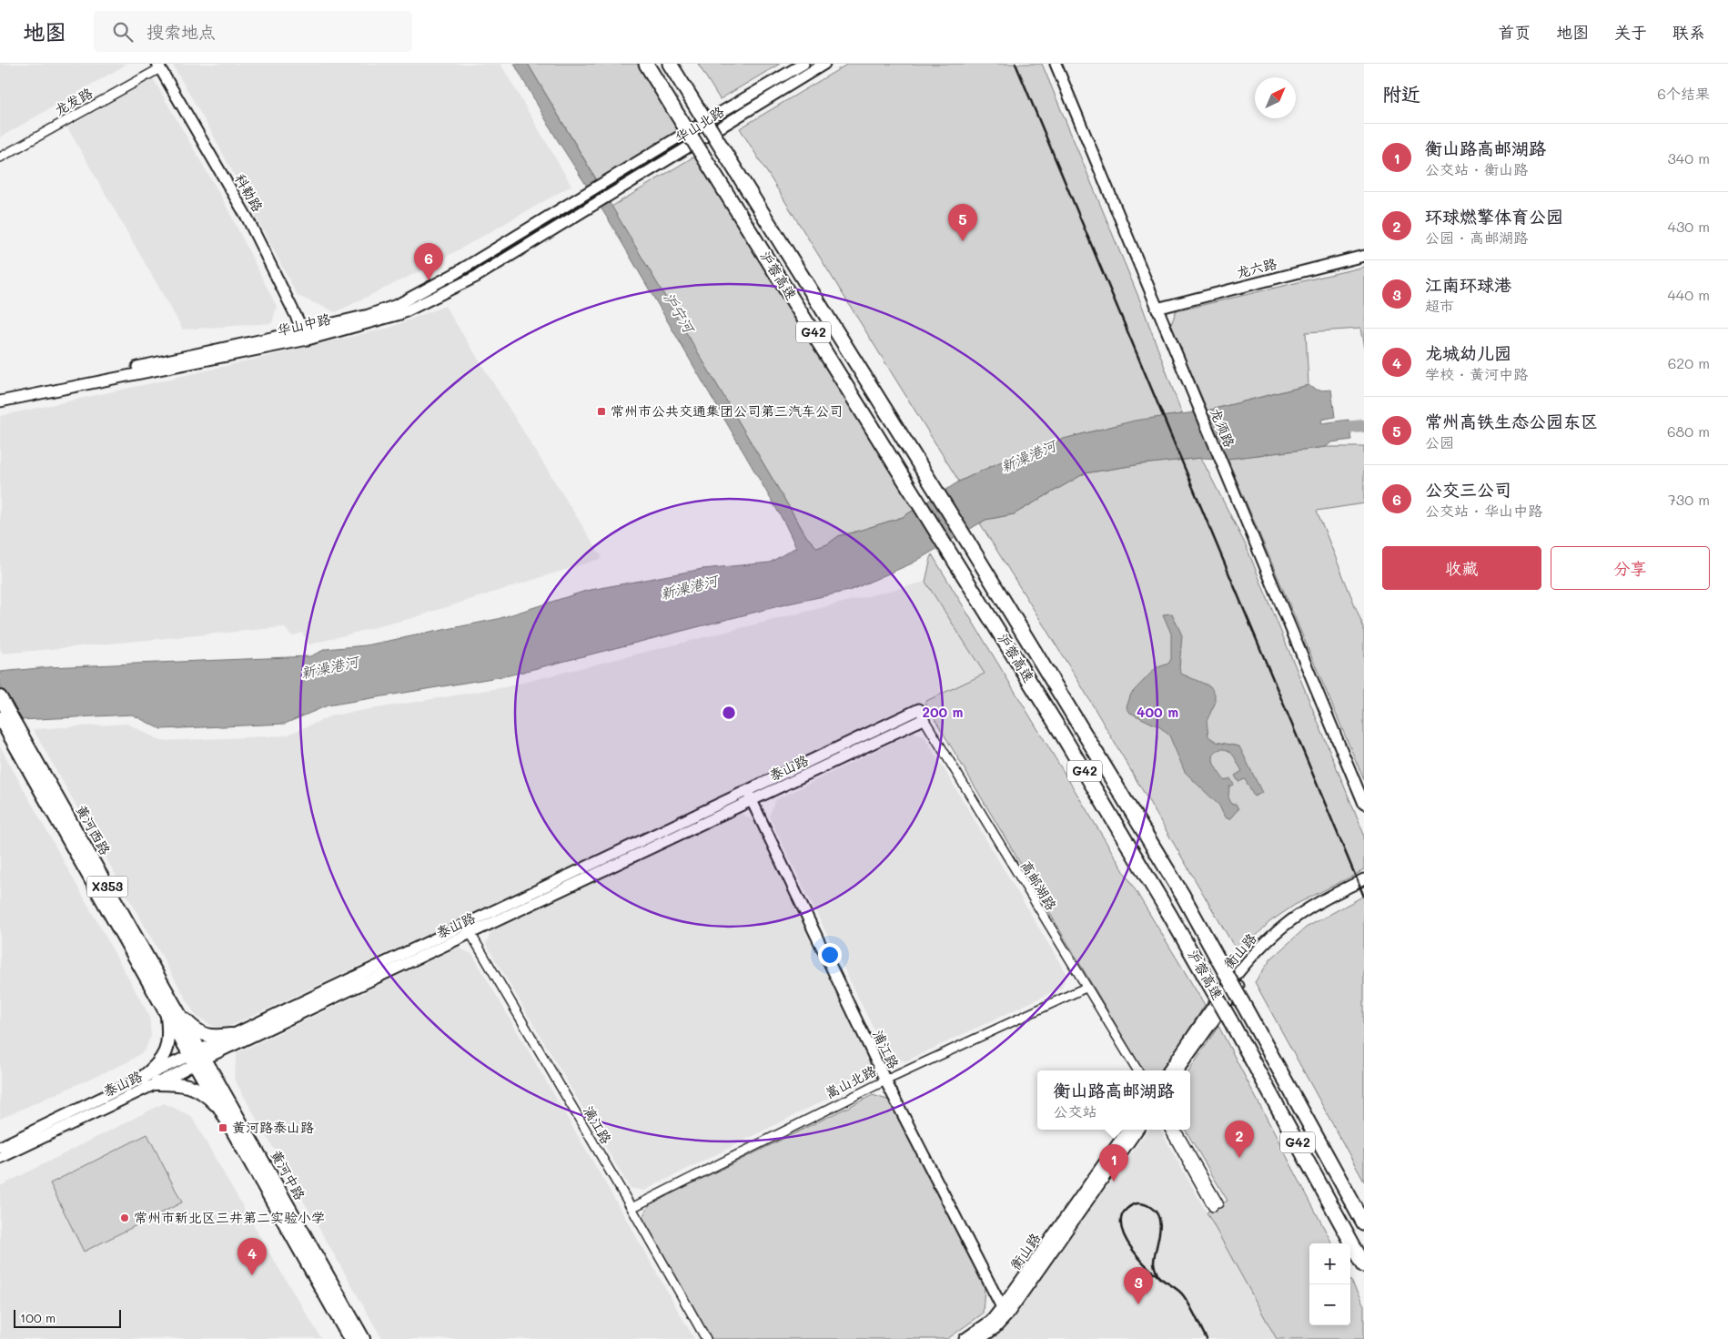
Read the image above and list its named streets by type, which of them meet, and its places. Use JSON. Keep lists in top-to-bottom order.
{
  "streets": {
    "highway": ["沪蓉高速", "G42"],
    "main road": [
      "华山北路",
      "科勒路",
      "龙六路",
      "华山中路",
      "龙须路",
      "泰山路",
      "黄河西路",
      "X353",
      "衡山路",
      "浦江路",
      "黄河中路"
    ],
    "street": [
      "龙发路",
      "高邮湖路",
      "嵩山北路",
      "漓江路"
    ]
  },
  "crossings": [
    ["龙发路", "科勒路"],
    ["华山北路", "华山中路"],
    ["科勒路", "华山中路"],
    ["龙六路", "龙须路"],
    ["泰山路", "黄河西路"],
    ["泰山路", "高邮湖路"],
    ["泰山路", "浦江路"],
    ["泰山路", "漓江路"],
    ["泰山路", "黄河中路"],
    ["黄河西路", "黄河中路"],
    ["高邮湖路", "嵩山北路"],
    ["衡山路", "浦江路"],
    ["浦江路", "嵩山北路"],
    ["嵩山北路", "漓江路"]
  ],
  "water": ["沪宁河", "新澡港河"],
  "places": {
    "transit": ["常州市公共交通集团公司第三汽车公司", "黄河路泰山路"],
    "other": ["常州市新北区三井第二实验小学"]
  },
  "scale_bar": "100 m",
  "north": "top right",
  "page": {
    "header": "地图",
    "search": "搜索地点",
    "nav": [
      "首页",
      "地图",
      "关于",
      "联系"
    ],
    "heading": ["附近", "6个结果"],
    "list": [
      {
        "mark": "1",
        "name": "衡山路高邮湖路",
        "note": "公交站 · 衡山路",
        "value": "340 m"
      },
      {
        "mark": "2",
        "name": "环球燃擎体育公园",
        "note": "公园 · 高邮湖路",
        "value": "430 m"
      },
      {
        "mark": "3",
        "name": "江南环球港",
        "note": "超市",
        "value": "440 m"
      },
      {
        "mark": "4",
        "name": "龙城幼儿园",
        "note": "学校 · 黄河中路",
        "value": "620 m"
      },
      {
        "mark": "5",
        "name": "常州高铁生态公园东区",
        "note": "公园",
        "value": "680 m"
      },
      {
        "mark": "6",
        "name": "公交三公司",
        "note": "公交站 · 华山中路",
        "value": "730 m"
      }
    ],
    "pins": [
      "5",
      "6",
      "2",
      "1",
      "4",
      "3"
    ],
    "buttons": ["收藏", "分享"],
    "popup": ["衡山路高邮湖路", "公交站"],
    "map_buttons": ["+", "−"],
    "scale": "100 m"
  },
  "rings": ["200 m", "400 m"]
}
